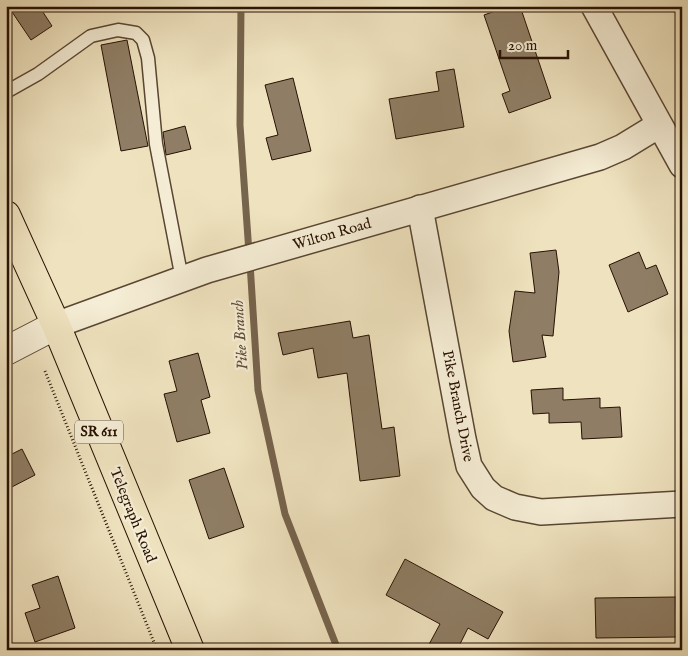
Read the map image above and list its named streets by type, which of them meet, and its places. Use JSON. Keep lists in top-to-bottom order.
{
  "streets": {
    "main road": ["SR 611", "Telegraph Road"],
    "street": ["Wilton Road", "Pike Branch Drive"]
  },
  "crossings": [
    ["Wilton Road", "Pike Branch Drive"],
    ["Wilton Road", "Telegraph Road"]
  ],
  "water": ["Pike Branch"],
  "scale_bar": "20 m"
}
